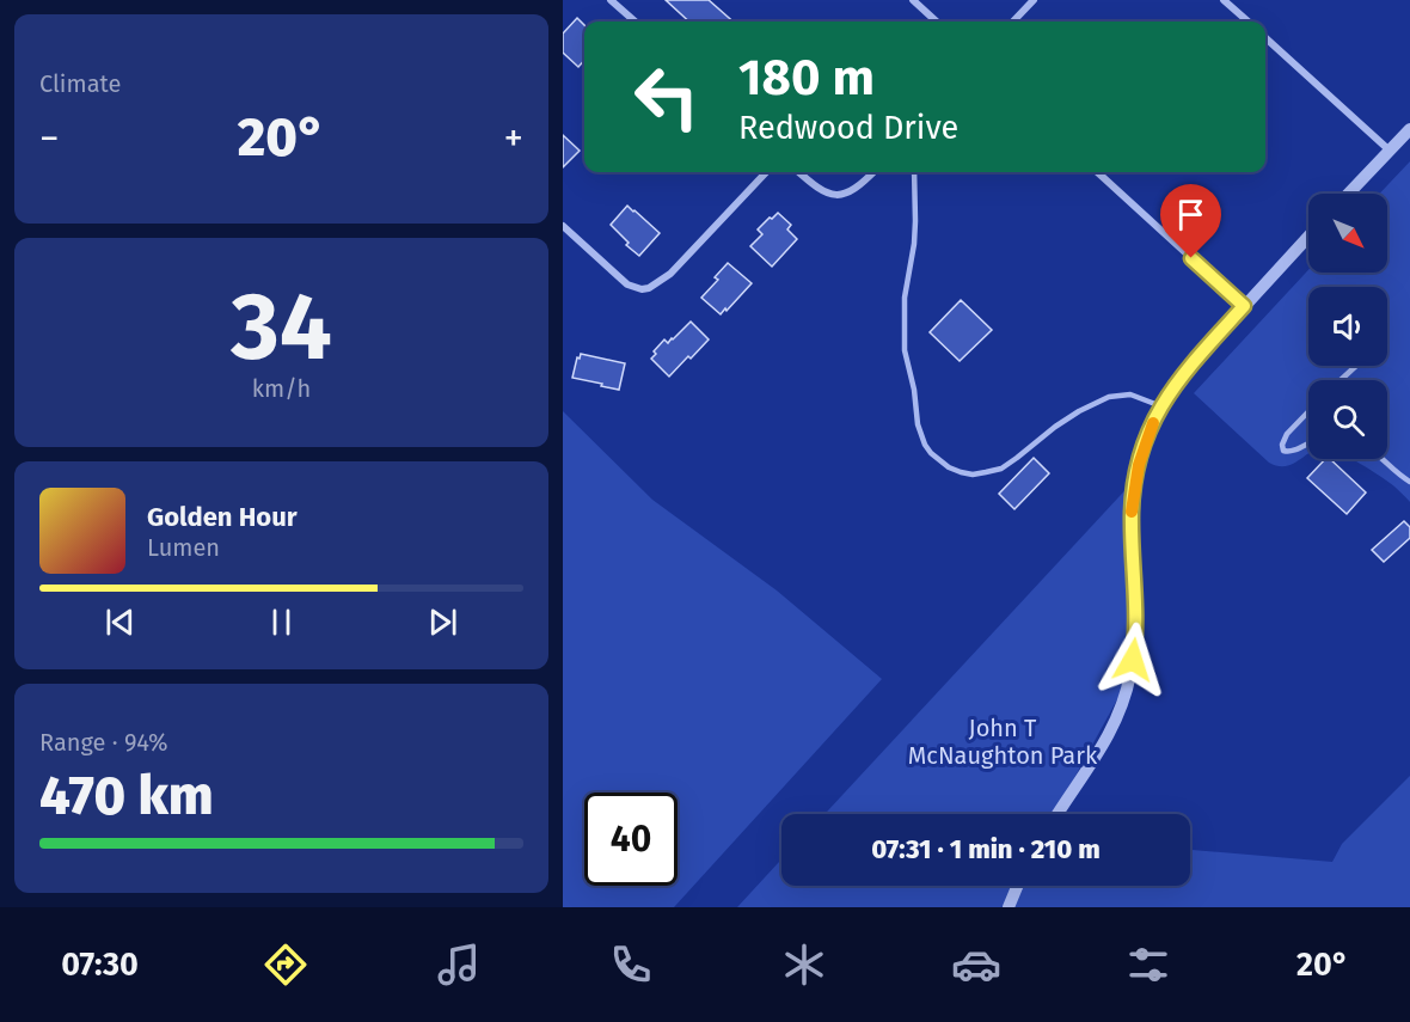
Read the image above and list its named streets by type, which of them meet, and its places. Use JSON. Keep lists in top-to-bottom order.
{
  "parks": ["John T McNaughton Park"],
  "north": "bottom right",
  "page": {
    "tile": [
      "Climate",
      ["34", "km/h"],
      ["Range · 94%", "470 km"]
    ],
    "turn": ["180 m", "Redwood Drive"],
    "heat": ["−", "20°", "+"],
    "song": ["Golden Hour", "Lumen"],
    "limit": "40",
    "trip": "07:31 · 1 min · 210 m",
    "tabs": ["07:30", "20°"]
  }
}
